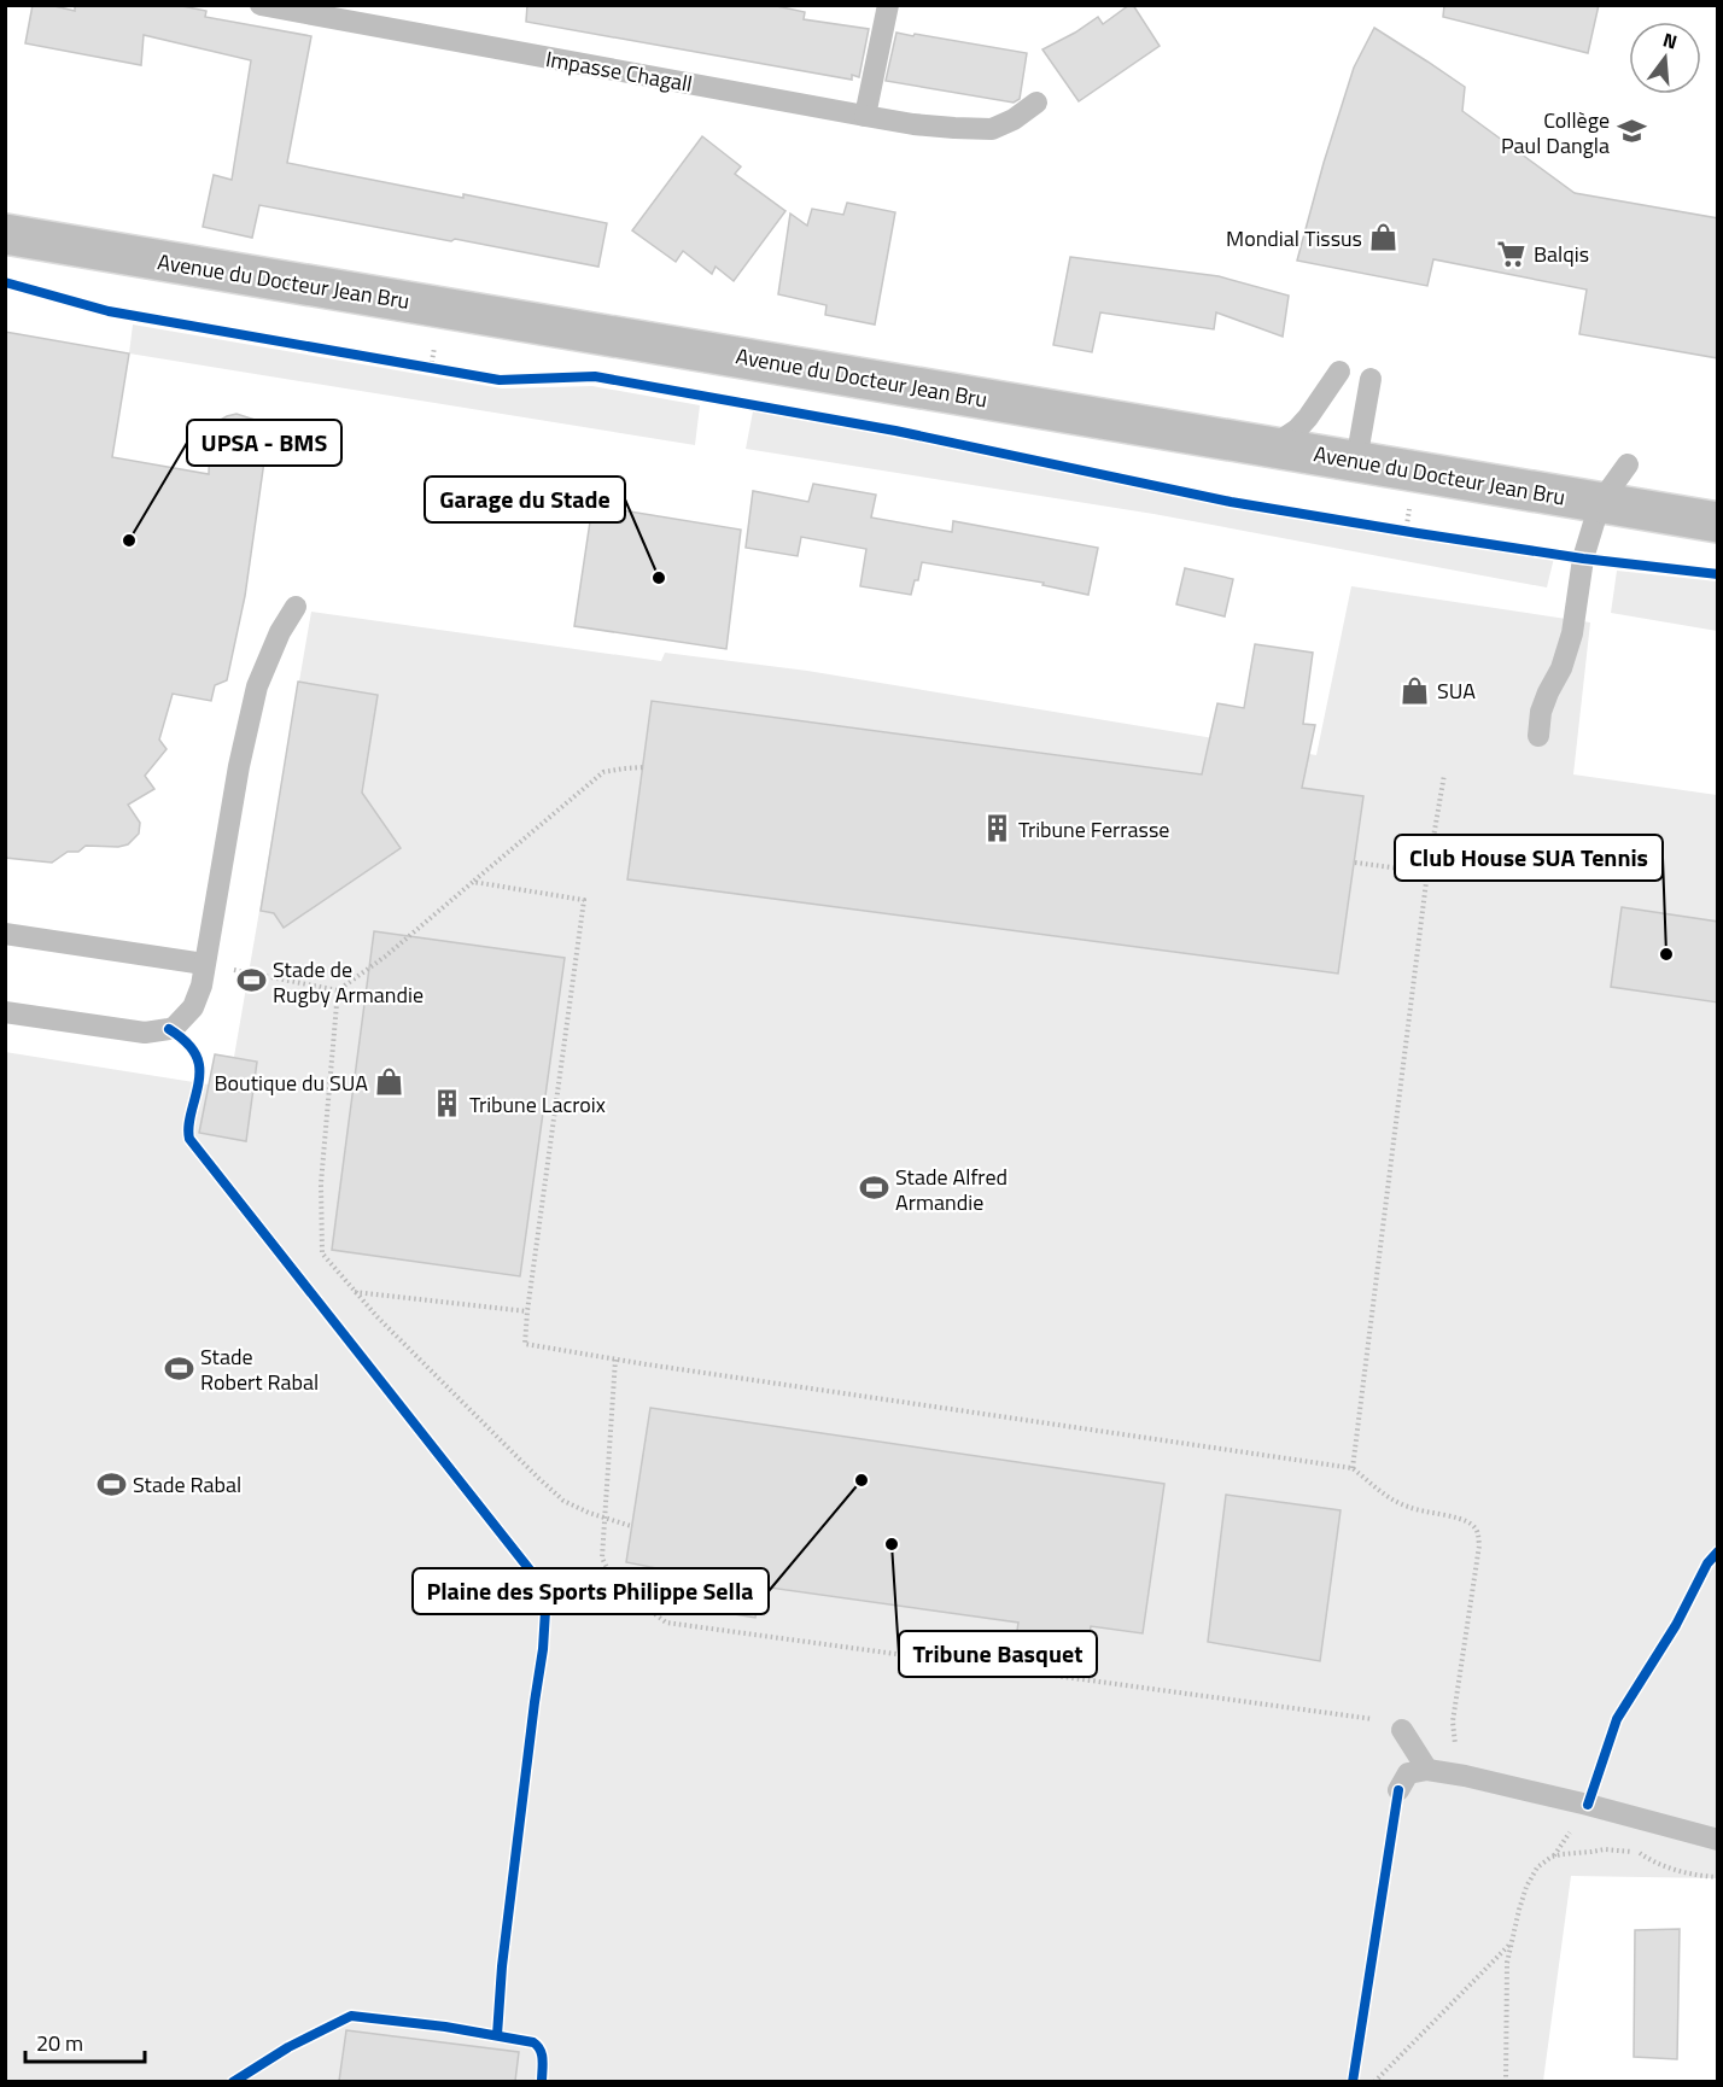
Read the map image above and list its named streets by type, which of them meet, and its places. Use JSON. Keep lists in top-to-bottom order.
{
  "streets": {
    "main road": ["Avenue du Docteur Jean Bru"],
    "lane": ["Impasse Chagall"]
  },
  "places": {
    "school or university": ["Collège Paul Dangla"],
    "shop": ["Mondial Tissus", "SUA", "Boutique du SUA"],
    "supermarket": ["Balqis"],
    "other": [
      "UPSA - BMS",
      "Garage du Stade",
      "Club House SUA Tennis",
      "Plaine des Sports Philippe Sella",
      "Tribune Basquet"
    ],
    "building": ["Tribune Ferrasse", "Tribune Lacroix"],
    "sports": [
      "Stade de Rugby Armandie",
      "Stade Alfred Armandie",
      "Stade Robert Rabal",
      "Stade Rabal"
    ]
  },
  "scale_bar": "20 m",
  "north": "top"
}
